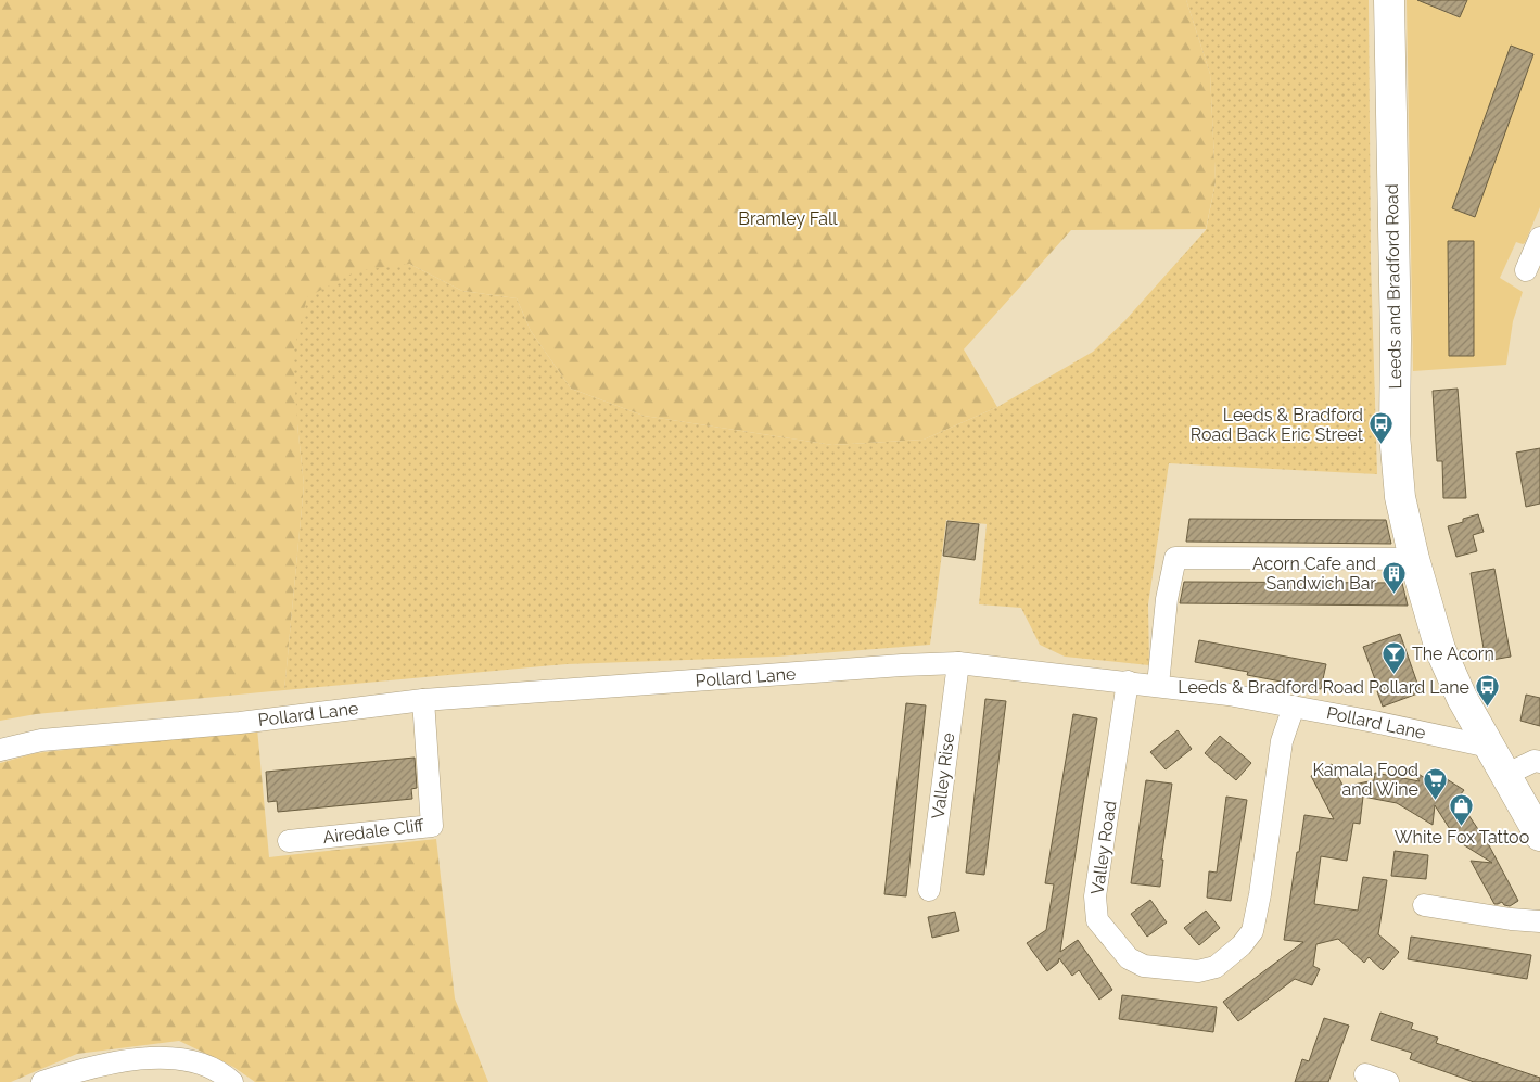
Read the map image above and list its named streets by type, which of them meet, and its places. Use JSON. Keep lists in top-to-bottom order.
{
  "streets": {
    "main road": ["Leeds and Bradford Road"],
    "street": [
      "Pollard Lane",
      "Valley Rise",
      "Airedale Cliff",
      "Valley Road"
    ]
  },
  "crossings": [
    ["Leeds and Bradford Road", "Pollard Lane"],
    ["Pollard Lane", "Valley Rise"],
    ["Pollard Lane", "Airedale Cliff"],
    ["Pollard Lane", "Valley Road"]
  ],
  "parks": ["Bramley Fall"],
  "places": {
    "bus stop": ["Leeds & Bradford Road Back Eric Street", "Leeds & Bradford Road Pollard Lane"],
    "building": ["Acorn Cafe and Sandwich Bar"],
    "bar": ["The Acorn"],
    "supermarket": ["Kamala Food and Wine"],
    "shop": ["White Fox Tattoo"]
  }
}
